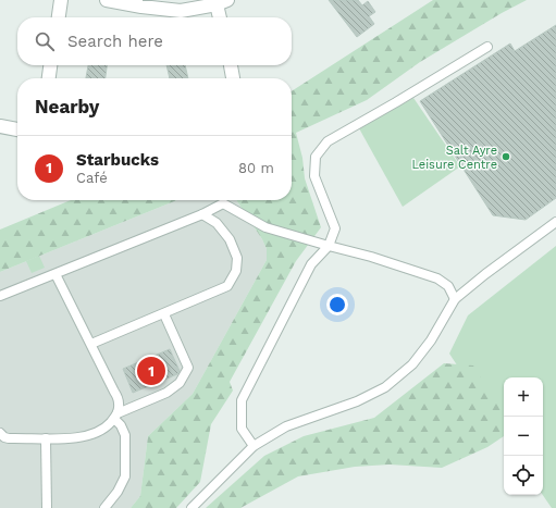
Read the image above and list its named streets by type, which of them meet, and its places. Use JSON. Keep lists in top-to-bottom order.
{
  "places": ["Salt Ayre Leisure Centre"],
  "page": {
    "search": "Search here",
    "heading": "Nearby",
    "list": [
      {
        "mark": "1",
        "name": "Starbucks",
        "note": "Café",
        "value": "80 m"
      }
    ],
    "pins": "1",
    "map_buttons": ["+", "−"]
  }
}
